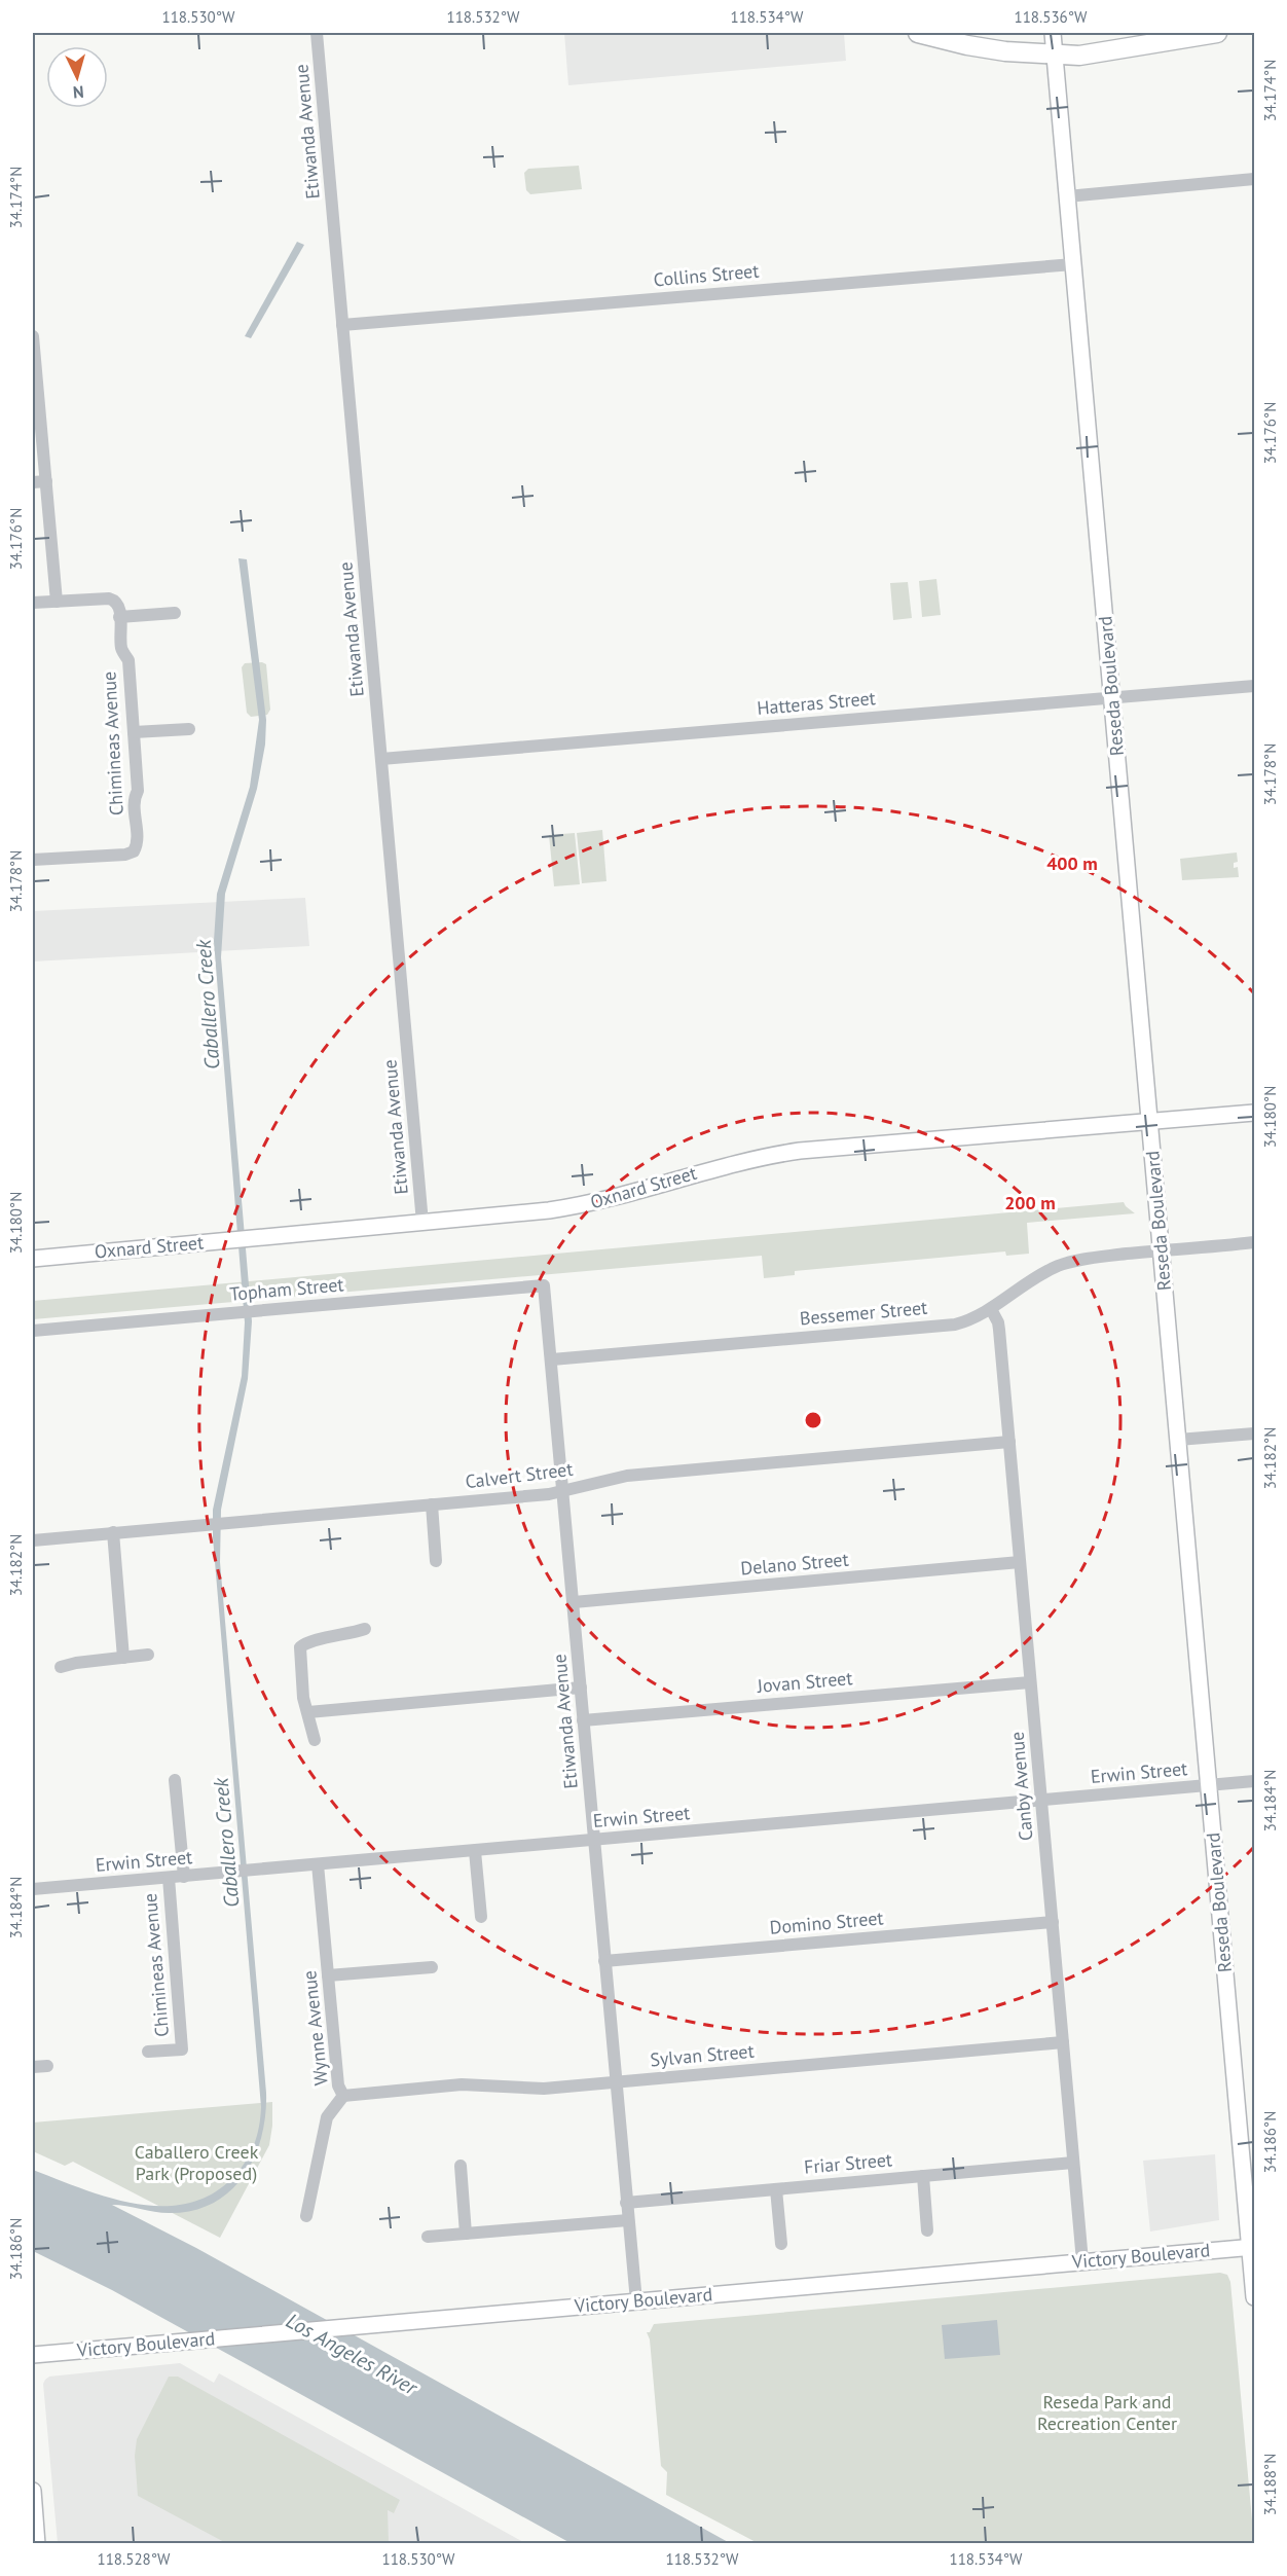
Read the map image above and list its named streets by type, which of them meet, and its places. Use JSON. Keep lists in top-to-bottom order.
{
  "streets": {
    "main road": ["Reseda Boulevard", "Oxnard Street", "Victory Boulevard"],
    "street": [
      "Etiwanda Avenue",
      "Collins Street",
      "Hatteras Street",
      "Chimineas Avenue",
      "Topham Street",
      "Bessemer Street",
      "Calvert Street",
      "Delano Street",
      "Jovan Street",
      "Erwin Street",
      "Canby Avenue",
      "Domino Street",
      "Wynne Avenue",
      "Sylvan Street",
      "Friar Street"
    ]
  },
  "crossings": [
    ["Etiwanda Avenue", "Collins Street"],
    ["Etiwanda Avenue", "Hatteras Street"],
    ["Etiwanda Avenue", "Oxnard Street"],
    ["Etiwanda Avenue", "Topham Street"],
    ["Etiwanda Avenue", "Bessemer Street"],
    ["Etiwanda Avenue", "Calvert Street"],
    ["Etiwanda Avenue", "Delano Street"],
    ["Etiwanda Avenue", "Jovan Street"],
    ["Etiwanda Avenue", "Erwin Street"],
    ["Etiwanda Avenue", "Domino Street"],
    ["Etiwanda Avenue", "Sylvan Street"],
    ["Etiwanda Avenue", "Friar Street"],
    ["Etiwanda Avenue", "Victory Boulevard"],
    ["Collins Street", "Reseda Boulevard"],
    ["Reseda Boulevard", "Hatteras Street"],
    ["Reseda Boulevard", "Oxnard Street"],
    ["Reseda Boulevard", "Bessemer Street"],
    ["Reseda Boulevard", "Erwin Street"],
    ["Reseda Boulevard", "Victory Boulevard"],
    ["Chimineas Avenue", "Erwin Street"],
    ["Bessemer Street", "Canby Avenue"],
    ["Calvert Street", "Canby Avenue"],
    ["Delano Street", "Canby Avenue"],
    ["Jovan Street", "Canby Avenue"],
    ["Erwin Street", "Canby Avenue"],
    ["Erwin Street", "Wynne Avenue"],
    ["Canby Avenue", "Domino Street"],
    ["Canby Avenue", "Sylvan Street"],
    ["Canby Avenue", "Friar Street"],
    ["Canby Avenue", "Victory Boulevard"],
    ["Wynne Avenue", "Sylvan Street"]
  ],
  "water": ["Caballero Creek", "Los Angeles River"],
  "parks": ["Caballero Creek Park (Proposed)", "Reseda Park and Recreation Center"],
  "north": "bottom",
  "coordinates": [
    "118.530°W",
    "118.532°W",
    "118.534°W",
    "118.536°W",
    "34.174°N",
    "34.176°N",
    "34.178°N",
    "34.180°N",
    "34.182°N",
    "34.184°N",
    "34.186°N",
    "34.188°N",
    "118.528°W"
  ],
  "rings": ["400 m", "200 m"]
}
